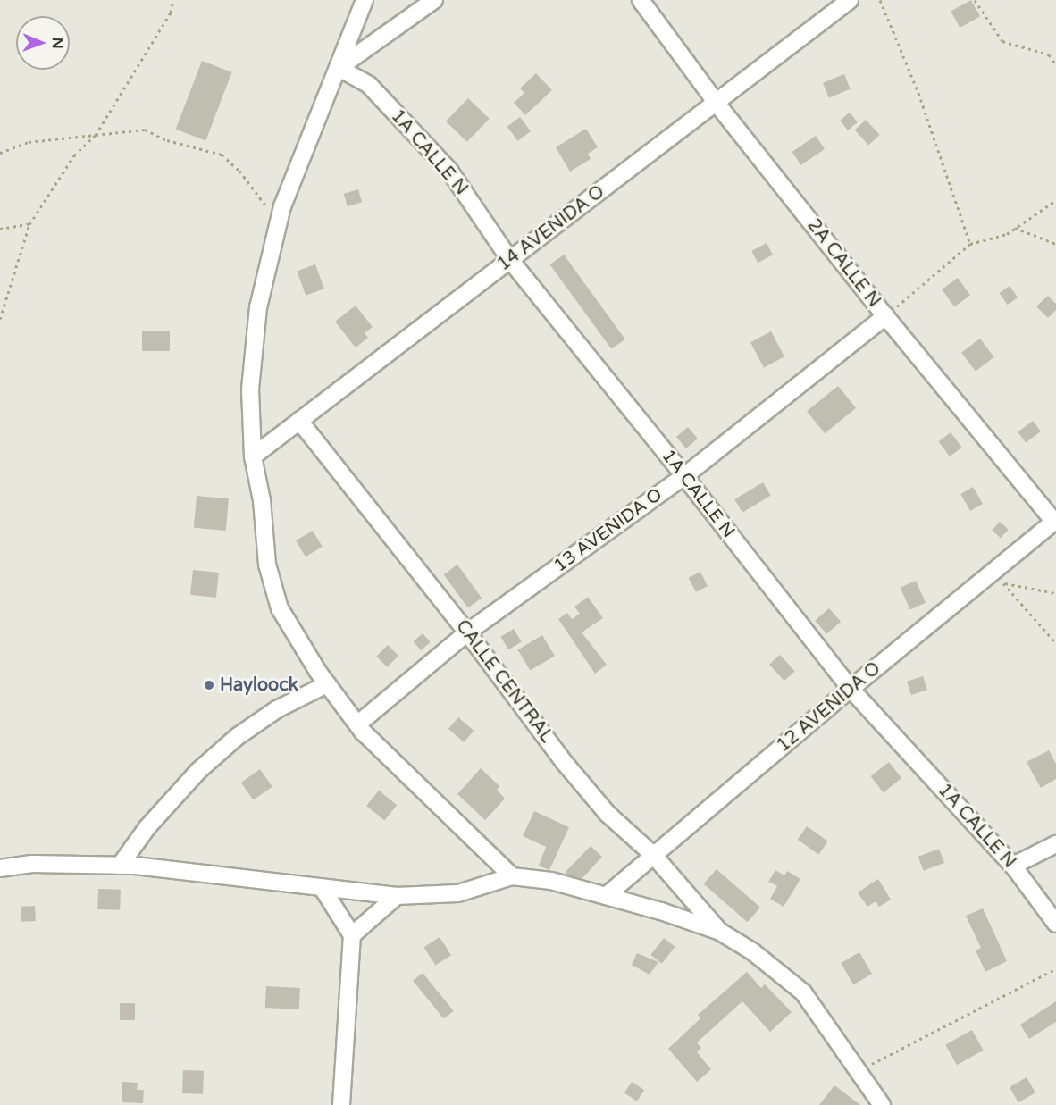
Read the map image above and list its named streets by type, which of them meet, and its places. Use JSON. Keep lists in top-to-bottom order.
{
  "streets": {
    "street": [
      "1A CALLE N",
      "14 AVENIDA O",
      "2A CALLE N",
      "13 AVENIDA O",
      "CALLE CENTRAL",
      "12 AVENIDA O"
    ]
  },
  "crossings": [
    ["1A CALLE N", "14 AVENIDA O"],
    ["1A CALLE N", "13 AVENIDA O"],
    ["1A CALLE N", "12 AVENIDA O"],
    ["14 AVENIDA O", "2A CALLE N"],
    ["14 AVENIDA O", "CALLE CENTRAL"],
    ["2A CALLE N", "13 AVENIDA O"],
    ["2A CALLE N", "12 AVENIDA O"],
    ["13 AVENIDA O", "CALLE CENTRAL"],
    ["CALLE CENTRAL", "12 AVENIDA O"]
  ],
  "places": ["Hayloock"],
  "north": "right"
}
